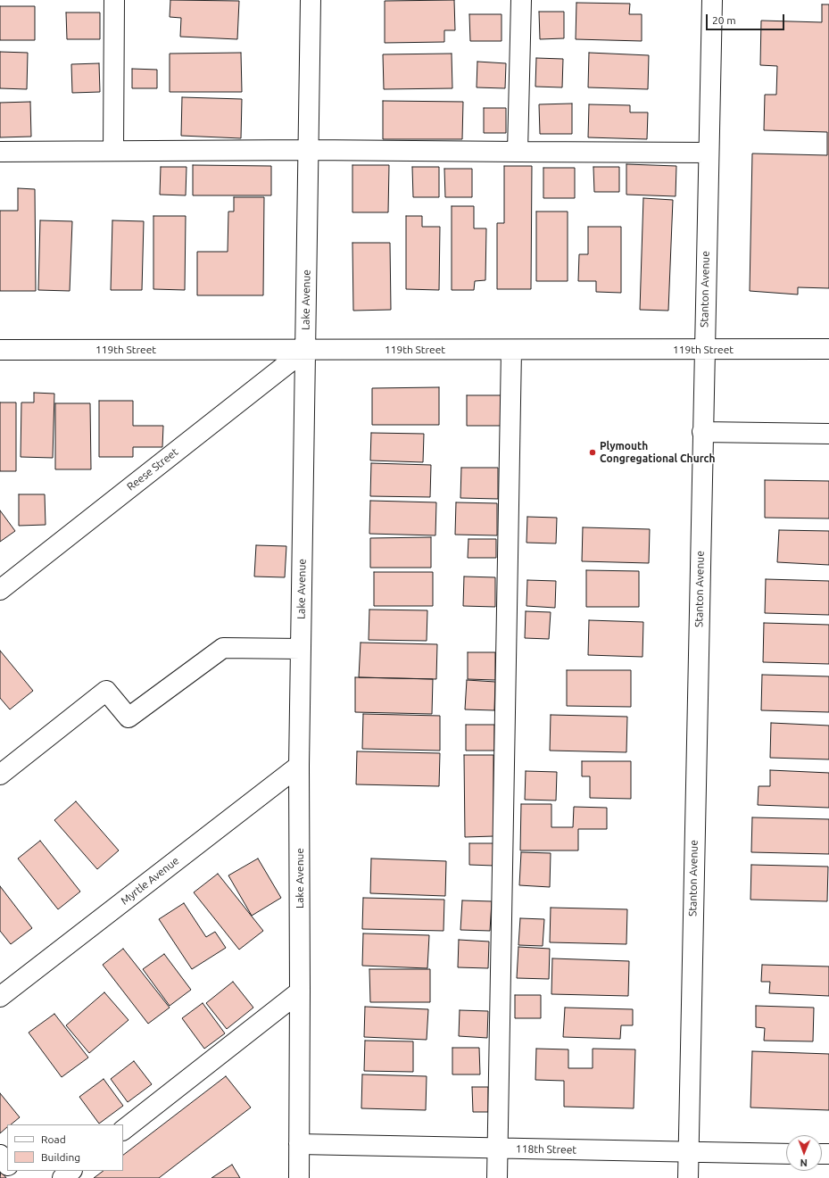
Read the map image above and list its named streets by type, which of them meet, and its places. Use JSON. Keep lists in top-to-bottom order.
{
  "streets": {
    "street": [
      "Stanton Avenue",
      "Lake Avenue",
      "119th Street",
      "Reese Street",
      "Myrtle Avenue",
      "118th Street"
    ]
  },
  "crossings": [
    ["Stanton Avenue", "119th Street"],
    ["Stanton Avenue", "118th Street"],
    ["Lake Avenue", "119th Street"],
    ["Lake Avenue", "Reese Street"],
    ["Lake Avenue", "Myrtle Avenue"],
    ["Lake Avenue", "118th Street"],
    ["119th Street", "Reese Street"]
  ],
  "places": ["Plymouth Congregational Church"],
  "legend": ["Road", "Building"],
  "scale_bar": "20 m",
  "north": "bottom"
}
